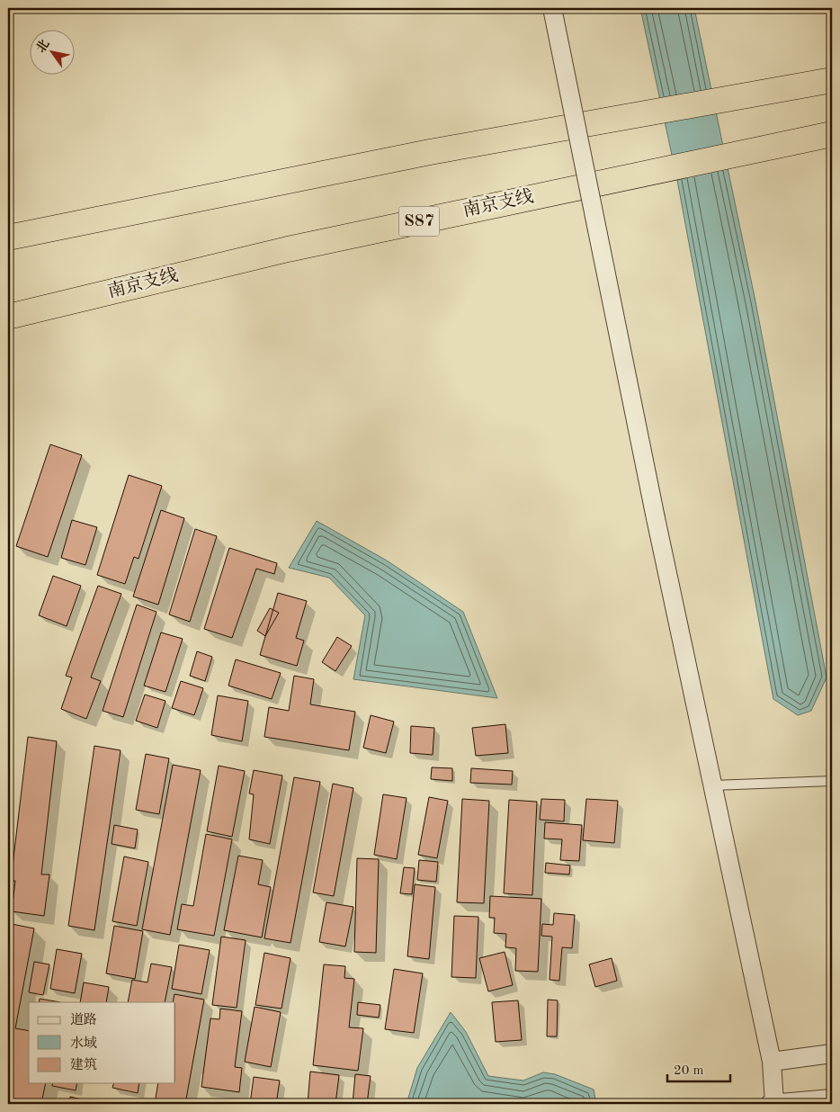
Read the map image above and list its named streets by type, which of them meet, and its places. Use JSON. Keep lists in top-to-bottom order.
{
  "streets": {
    "highway": ["南京支线", "S87"]
  },
  "legend": ["道路", "水域", "建筑"],
  "scale_bar": "20 m",
  "north": "top left"
}
